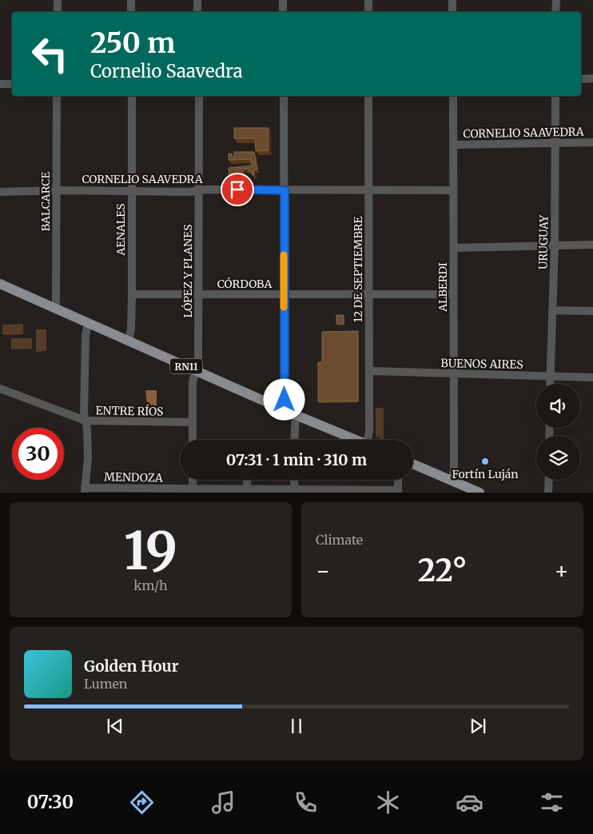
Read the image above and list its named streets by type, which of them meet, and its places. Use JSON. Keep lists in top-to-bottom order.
{
  "streets": {
    "main road": ["RN11"],
    "street": [
      "CORNELIO SAAVEDRA",
      "BALCARCE",
      "AENALES",
      "URUGUAY",
      "12 DE SEPTIEMBRE",
      "LÓPEZ Y PLANES",
      "CÓRDOBA",
      "ALBERDI",
      "BUENOS AIRES",
      "ENTRE RÍOS",
      "MENDOZA"
    ]
  },
  "crossings": [
    ["CORNELIO SAAVEDRA", "BALCARCE"],
    ["CORNELIO SAAVEDRA", "AENALES"],
    ["CORNELIO SAAVEDRA", "URUGUAY"],
    ["CORNELIO SAAVEDRA", "12 DE SEPTIEMBRE"],
    ["CORNELIO SAAVEDRA", "LÓPEZ Y PLANES"],
    ["CORNELIO SAAVEDRA", "ALBERDI"],
    ["BALCARCE", "RN11"],
    ["AENALES", "CÓRDOBA"],
    ["AENALES", "RN11"],
    ["URUGUAY", "BUENOS AIRES"],
    ["12 DE SEPTIEMBRE", "CÓRDOBA"],
    ["12 DE SEPTIEMBRE", "BUENOS AIRES"],
    ["LÓPEZ Y PLANES", "CÓRDOBA"],
    ["LÓPEZ Y PLANES", "RN11"],
    ["LÓPEZ Y PLANES", "ENTRE RÍOS"],
    ["CÓRDOBA", "ALBERDI"],
    ["ALBERDI", "BUENOS AIRES"]
  ],
  "places": ["Fortín Luján"],
  "page": {
    "turn": ["250 m", "Cornelio Saavedra"],
    "limit": "30",
    "trip": "07:31 · 1 min · 310 m",
    "tile": [
      ["19", "km/h"],
      "Climate"
    ],
    "heat": ["−", "22°", "+"],
    "song": ["Golden Hour", "Lumen"],
    "tabs": "07:30"
  }
}
